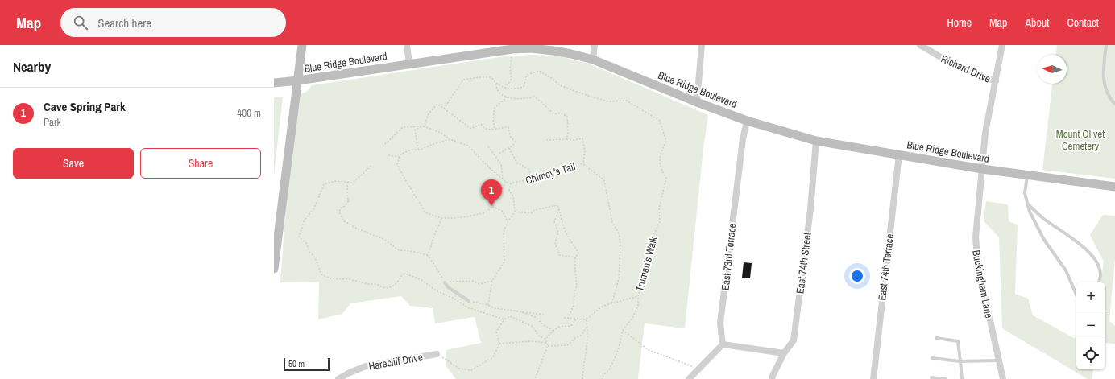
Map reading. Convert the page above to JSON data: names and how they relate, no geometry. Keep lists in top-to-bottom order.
{
  "streets": {
    "main road": ["Blue Ridge Boulevard"],
    "street": [
      "Richard Drive",
      "East 73rd Terrace",
      "East 74th Street",
      "East 74th Terrace",
      "Buckingham Lane",
      "Harecliff Drive"
    ],
    "path": ["Chimey's Tail", "Truman's Walk"]
  },
  "crossings": [
    ["Blue Ridge Boulevard", "East 73rd Terrace"],
    ["Blue Ridge Boulevard", "East 74th Street"],
    ["Blue Ridge Boulevard", "East 74th Terrace"],
    ["Blue Ridge Boulevard", "Buckingham Lane"],
    ["Richard Drive", "Buckingham Lane"]
  ],
  "parks": ["Mount Olivet Cemetery"],
  "scale_bar": "50 m",
  "north": "left",
  "page": {
    "header": "Map",
    "search": "Search here",
    "nav": [
      "Home",
      "Map",
      "About",
      "Contact"
    ],
    "heading": "Nearby",
    "list": [
      {
        "mark": "1",
        "name": "Cave Spring Park",
        "note": "Park",
        "value": "400 m"
      }
    ],
    "buttons": ["Save", "Share"],
    "pins": "1",
    "map_buttons": ["+", "−"],
    "scale": "50 m"
  }
}
